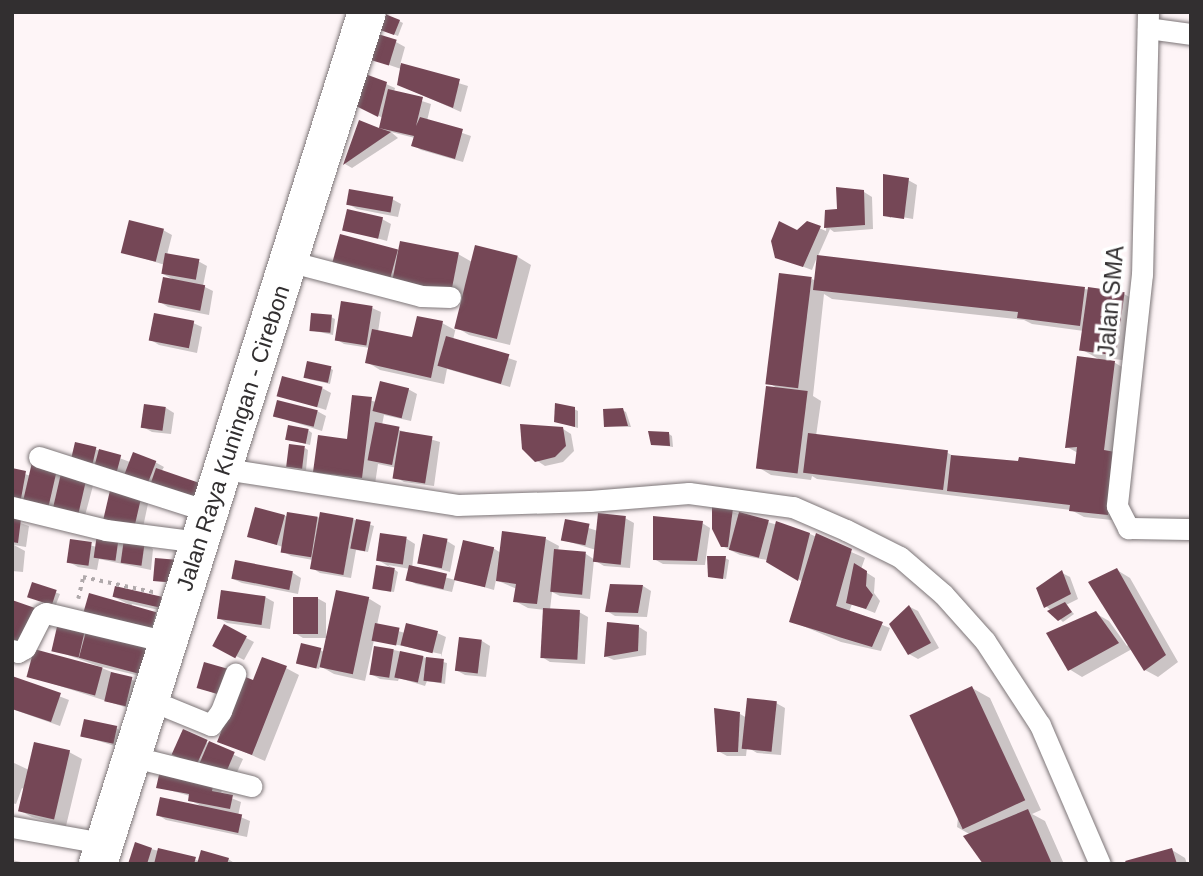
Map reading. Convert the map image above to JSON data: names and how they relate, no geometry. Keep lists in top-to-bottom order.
{
  "streets": {
    "highway": ["Jalan Raya Kuningan - Cirebon"],
    "street": ["Jalan SMA"]
  }
}
